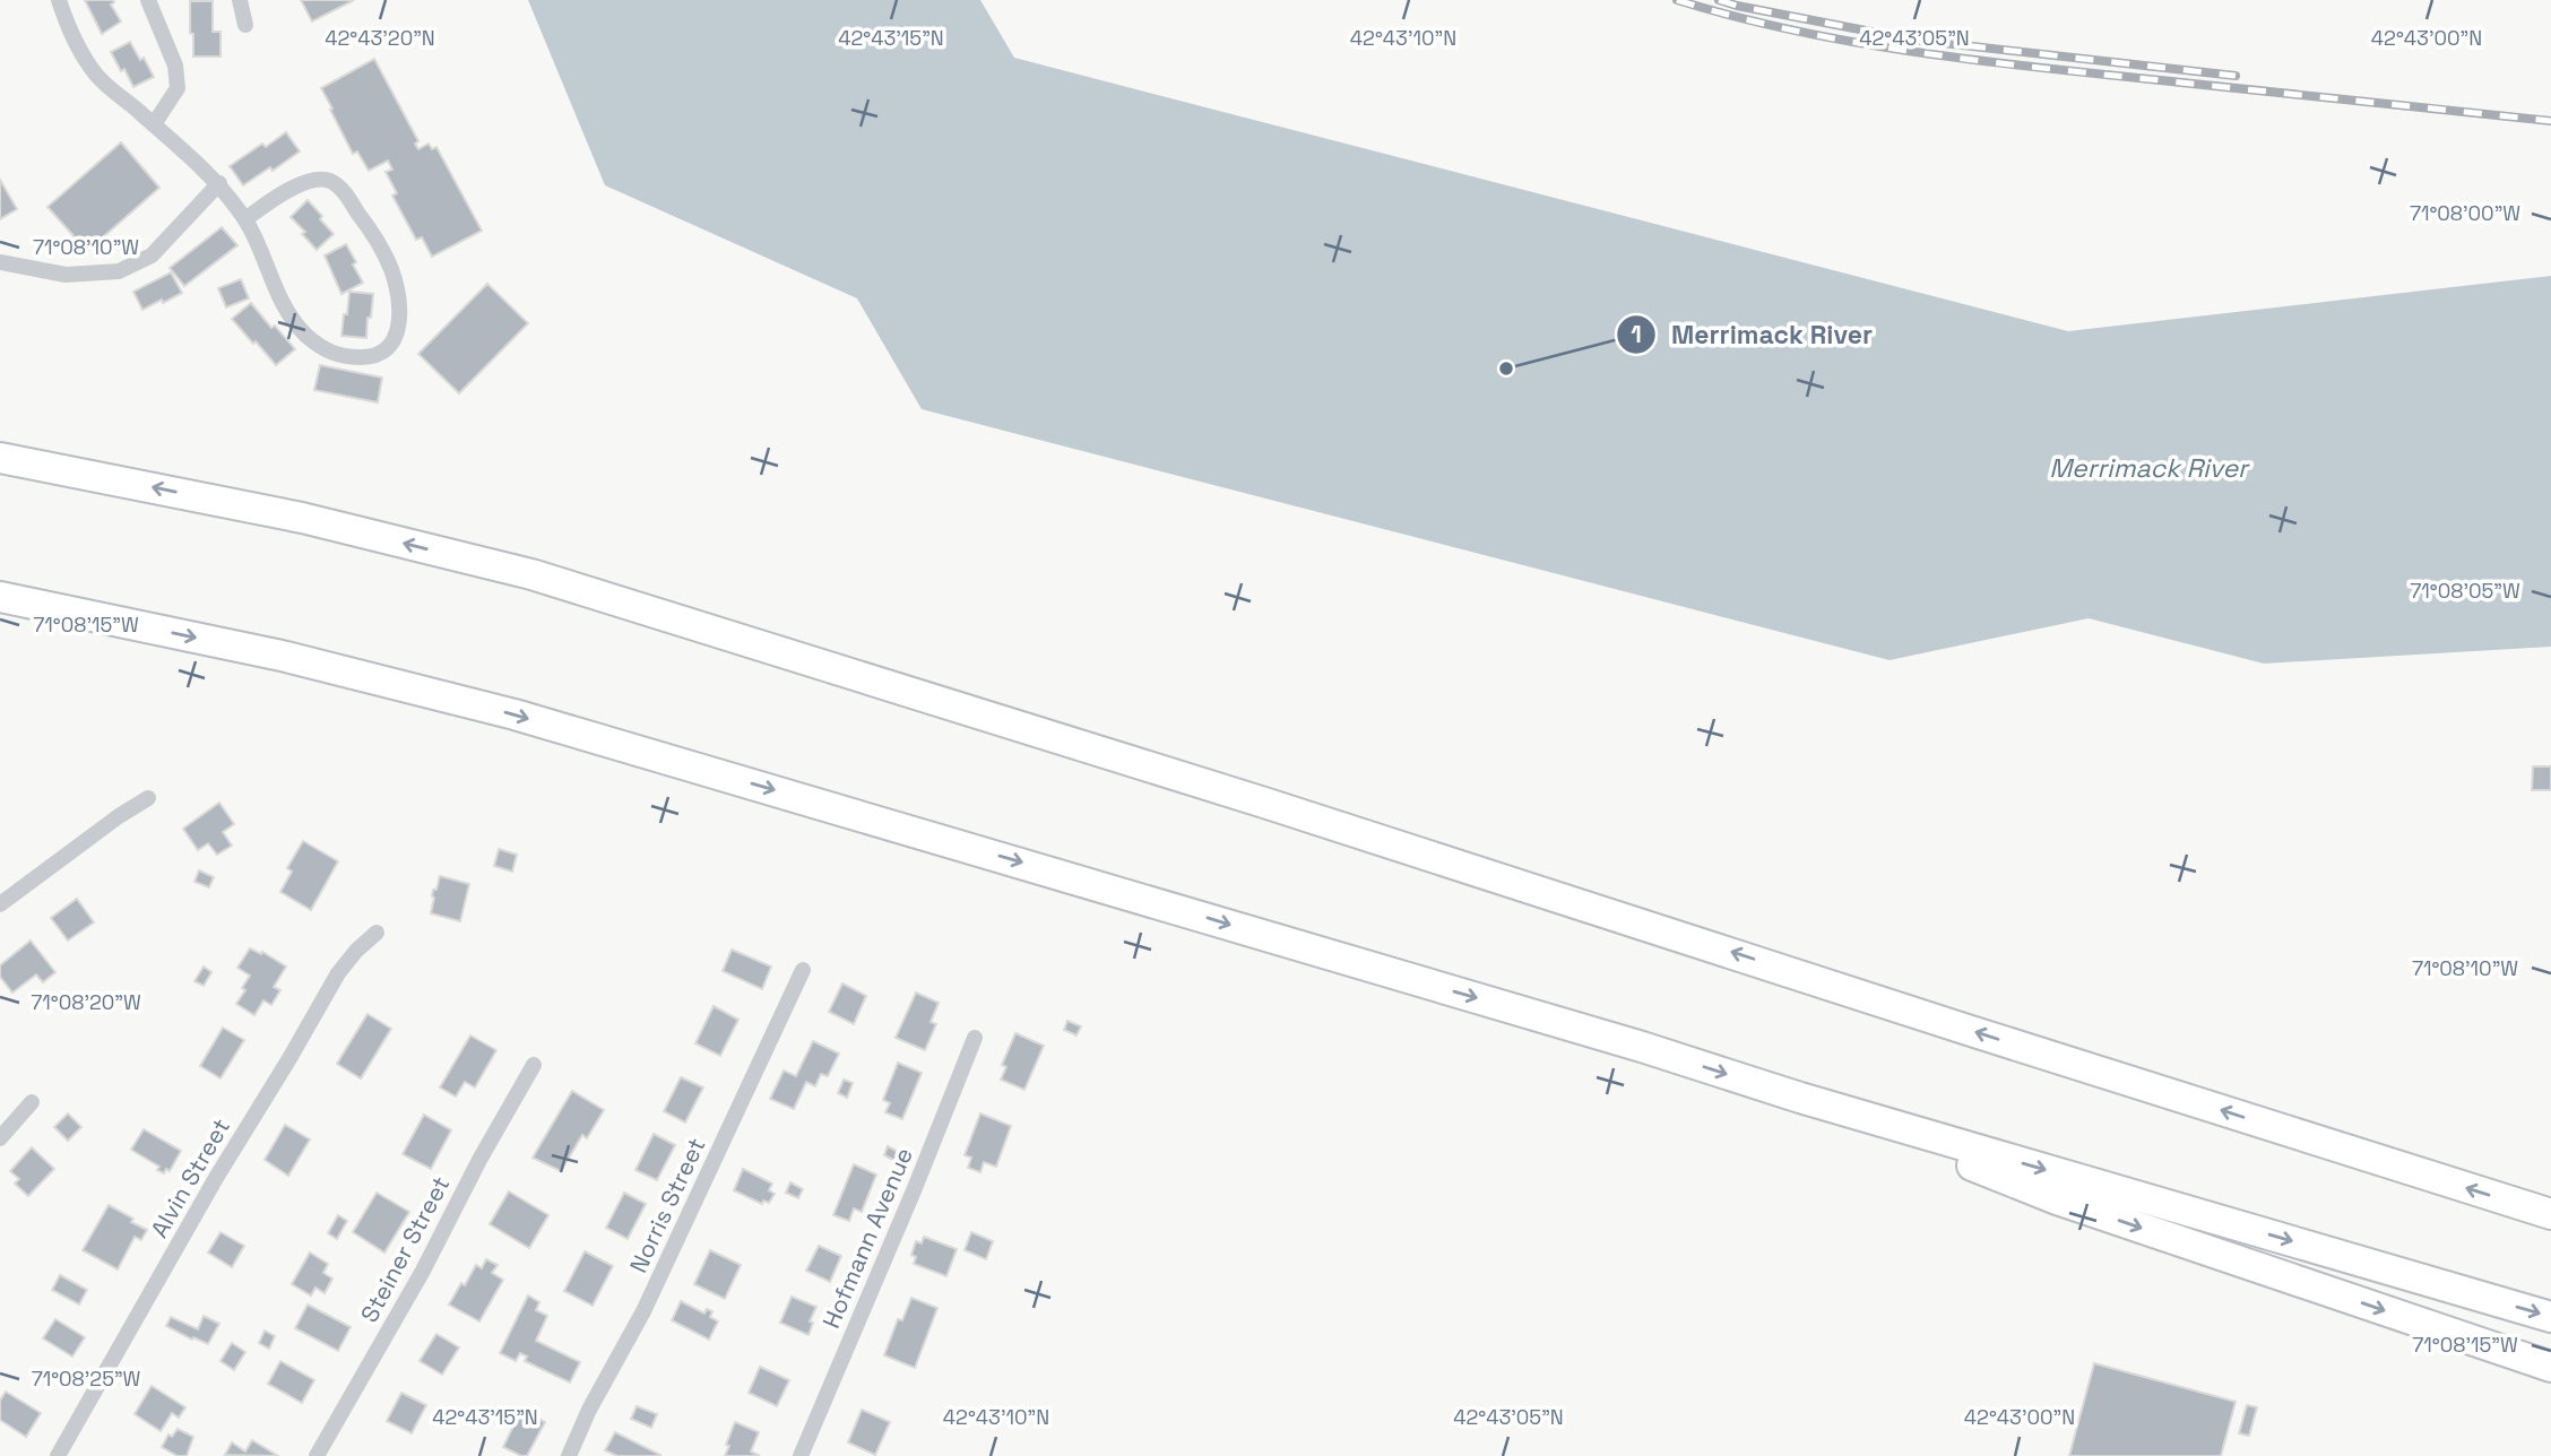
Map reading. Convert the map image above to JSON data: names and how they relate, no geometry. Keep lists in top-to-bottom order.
{
  "streets": {
    "street": [
      "Alvin Street",
      "Norris Street",
      "Hofmann Avenue",
      "Steiner Street"
    ]
  },
  "water": ["Merrimack River"],
  "places": ["Merrimack River"],
  "coordinates": [
    "42°43'20\"N",
    "42°43'15\"N",
    "42°43'10\"N",
    "42°43'05\"N",
    "42°43'00\"N",
    "71°08'00\"W",
    "71°08'10\"W",
    "71°08'05\"W",
    "71°08'15\"W",
    "71°08'20\"W",
    "71°08'25\"W"
  ]
}
